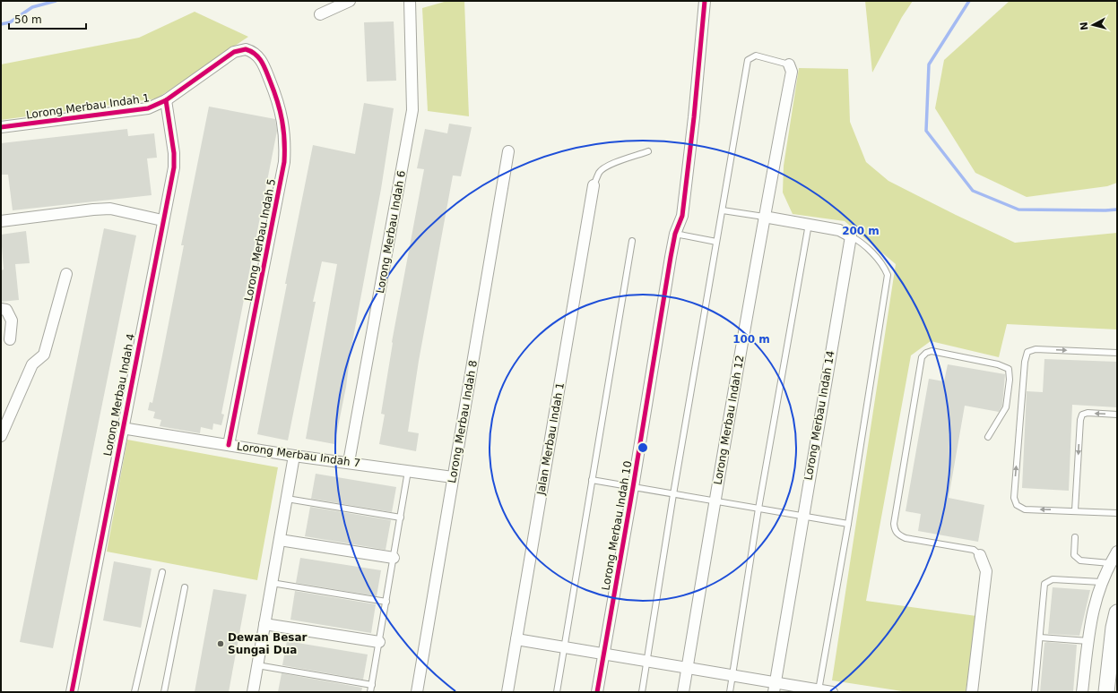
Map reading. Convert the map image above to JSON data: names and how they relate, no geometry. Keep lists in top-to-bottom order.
{
  "streets": {
    "street": [
      "Lorong Merbau Indah 1",
      "Lorong Merbau Indah 6",
      "Lorong Merbau Indah 5",
      "Lorong Merbau Indah 4",
      "Lorong Merbau Indah 14",
      "Lorong Merbau Indah 12",
      "Lorong Merbau Indah 8",
      "Jalan Merbau Indah 1",
      "Lorong Merbau Indah 7",
      "Lorong Merbau Indah 10"
    ]
  },
  "crossings": [
    ["Lorong Merbau Indah 1", "Lorong Merbau Indah 5"],
    ["Lorong Merbau Indah 1", "Lorong Merbau Indah 4"],
    ["Lorong Merbau Indah 6", "Lorong Merbau Indah 7"],
    ["Lorong Merbau Indah 5", "Lorong Merbau Indah 7"],
    ["Lorong Merbau Indah 4", "Lorong Merbau Indah 7"],
    ["Lorong Merbau Indah 8", "Lorong Merbau Indah 7"]
  ],
  "places": ["Dewan Besar Sungai Dua"],
  "scale_bar": "50 m",
  "north": "left",
  "rings": ["200 m", "100 m"]
}
